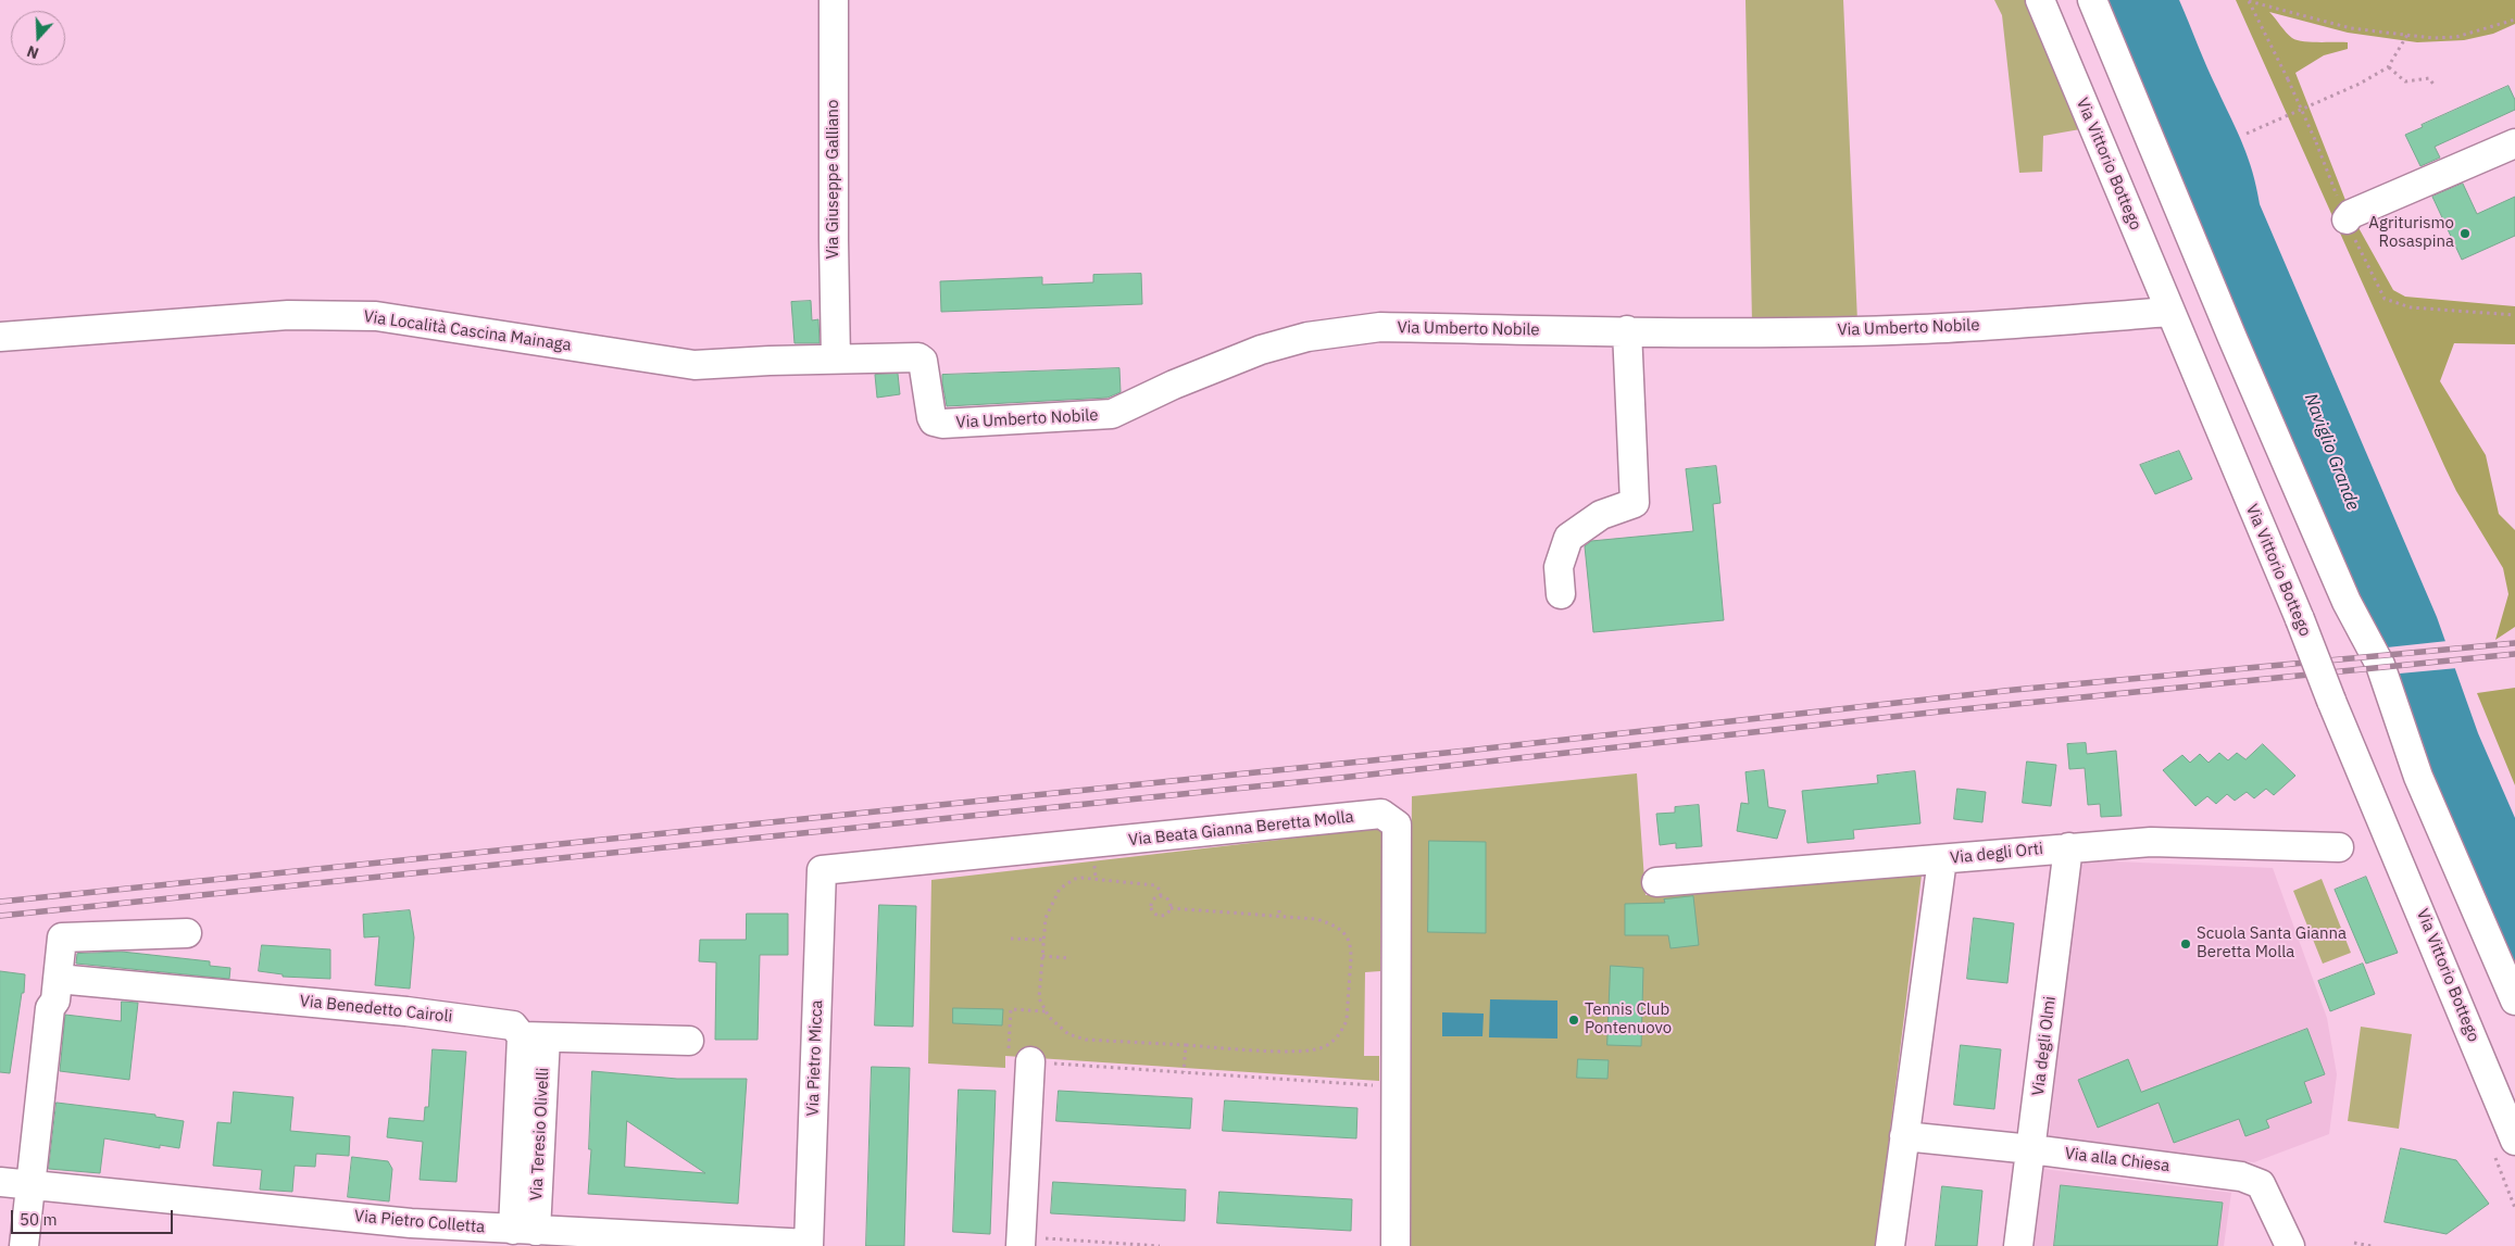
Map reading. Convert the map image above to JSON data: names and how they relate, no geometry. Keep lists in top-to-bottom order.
{
  "streets": {
    "street": [
      "Via Vittorio Bottego",
      "Via Giuseppe Galliano",
      "Via Umberto Nobile",
      "Via Località Cascina Mainaga",
      "Via Beata Gianna Beretta Molla",
      "Via degli Orti",
      "Via Benedetto Cairoli",
      "Via degli Olmi",
      "Via Pietro Micca",
      "Via Teresio Olivelli",
      "Via alla Chiesa",
      "Via Pietro Colletta"
    ]
  },
  "crossings": [
    ["Via Vittorio Bottego", "Via Umberto Nobile"],
    ["Via Giuseppe Galliano", "Via Umberto Nobile"],
    ["Via Giuseppe Galliano", "Via Località Cascina Mainaga"],
    ["Via Umberto Nobile", "Via Località Cascina Mainaga"],
    ["Via Beata Gianna Beretta Molla", "Via Pietro Micca"],
    ["Via degli Orti", "Via degli Olmi"],
    ["Via Benedetto Cairoli", "Via Teresio Olivelli"],
    ["Via degli Olmi", "Via alla Chiesa"],
    ["Via Pietro Micca", "Via Pietro Colletta"],
    ["Via Teresio Olivelli", "Via Pietro Colletta"]
  ],
  "water": ["Naviglio Grande"],
  "places": ["Agriturismo Rosaspina", "Scuola Santa Gianna Beretta Molla", "Tennis Club Pontenuovo"],
  "scale_bar": "50 m",
  "north": "bottom"
}
